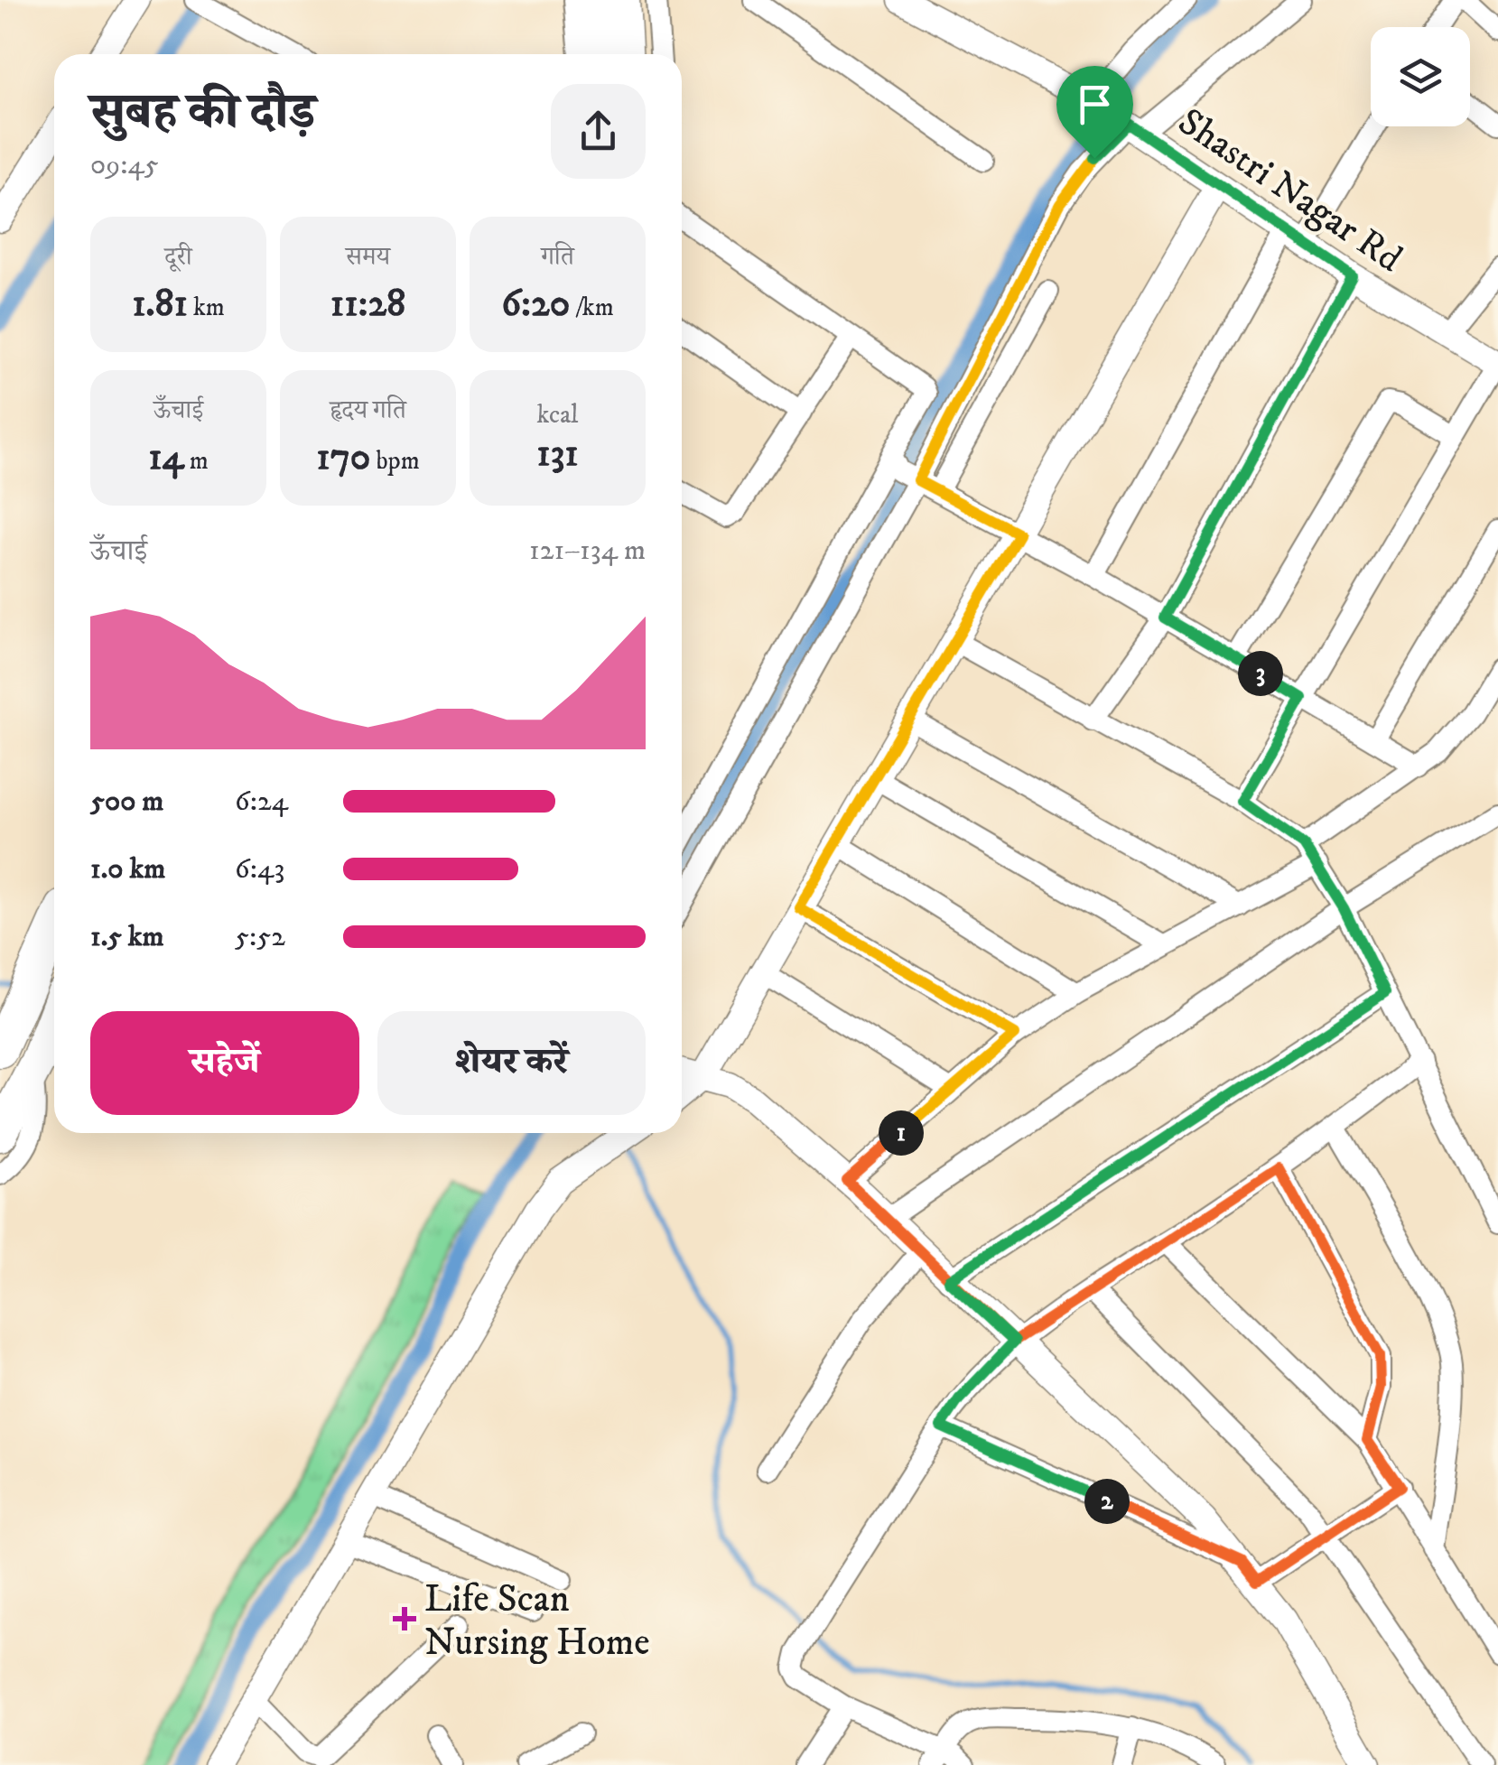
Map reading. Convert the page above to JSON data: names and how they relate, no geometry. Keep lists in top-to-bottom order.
{
  "streets": {
    "street": ["Shastri Nagar Rd"]
  },
  "places": {
    "health": ["Life Scan Nursing Home"]
  },
  "page": {
    "heading": ["सुबह की दौड़", "09:45"],
    "stats": [
      ["दूरी", "1.81 km"],
      ["समय", "11:28"],
      ["गति", "6:20 /km"],
      ["ऊँचाई", "14 m"],
      ["हृदय गति", "170 bpm"],
      ["kcal", "131"]
    ],
    "chart": ["ऊँचाई", "121–134 m"],
    "pins": ["3", "1", "2"],
    "list": [
      {
        "name": "500 m",
        "note": "6:24"
      },
      {
        "name": "1.0 km",
        "note": "6:43"
      },
      {
        "name": "1.5 km",
        "note": "5:52"
      }
    ],
    "buttons": ["सहेजें", "शेयर करें"]
  }
}
